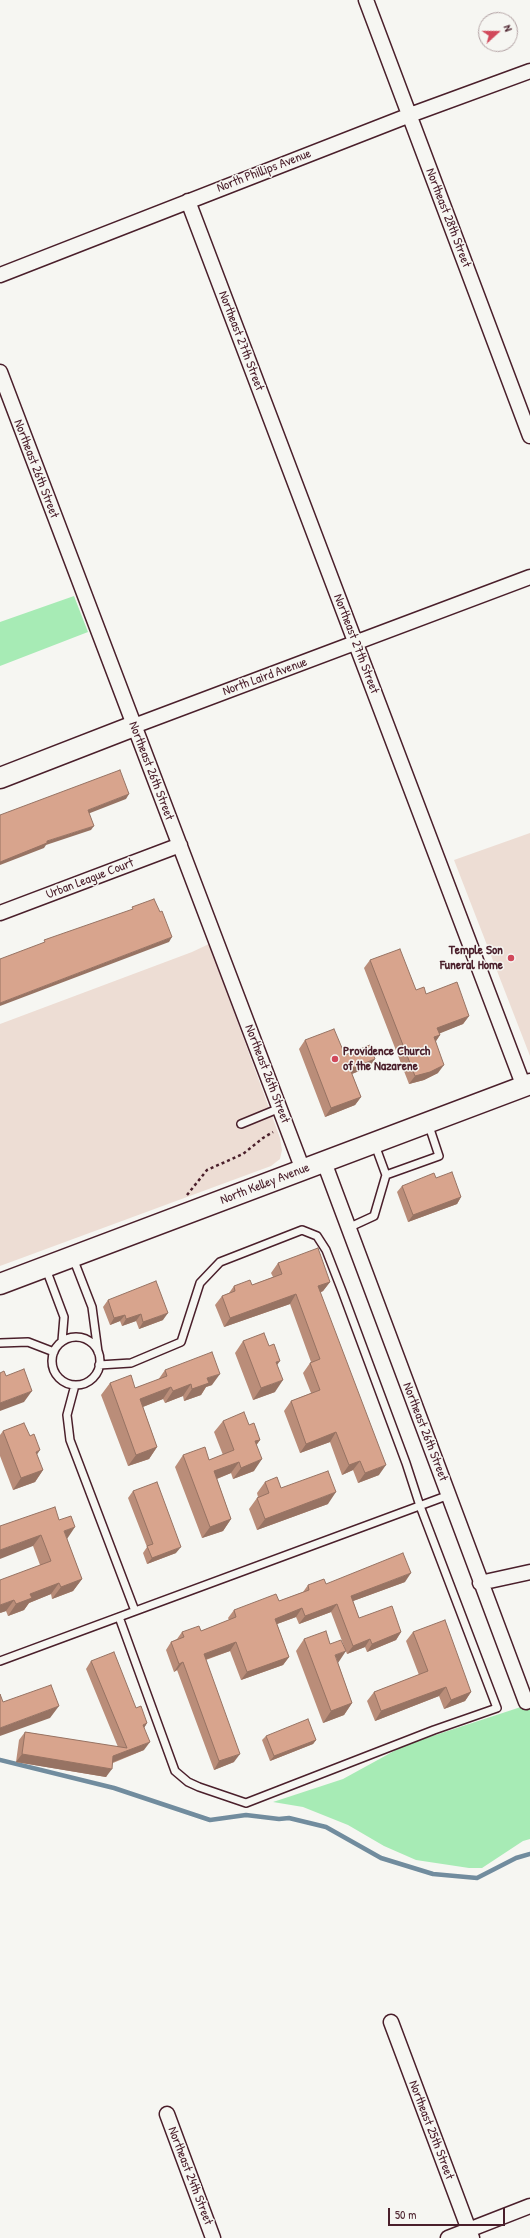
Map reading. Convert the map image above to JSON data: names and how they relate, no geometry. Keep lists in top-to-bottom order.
{
  "streets": {
    "main road": ["North Laird Avenue", "North Kelley Avenue"],
    "street": [
      "North Phillips Avenue",
      "Northeast 28th Street",
      "Northeast 27th Street",
      "Northeast 26th Street",
      "Urban League Court",
      "Northeast 25th Street",
      "Northeast 24th Street"
    ]
  },
  "crossings": [
    ["North Phillips Avenue", "Northeast 28th Street"],
    ["North Phillips Avenue", "Northeast 27th Street"],
    ["Northeast 27th Street", "North Laird Avenue"],
    ["Northeast 27th Street", "North Kelley Avenue"],
    ["Northeast 26th Street", "North Laird Avenue"],
    ["Northeast 26th Street", "Urban League Court"],
    ["Northeast 26th Street", "North Kelley Avenue"]
  ],
  "places": ["Temple Son Funeral Home", "Providence Church of the Nazarene"],
  "scale_bar": "50 m",
  "north": "right"
}
